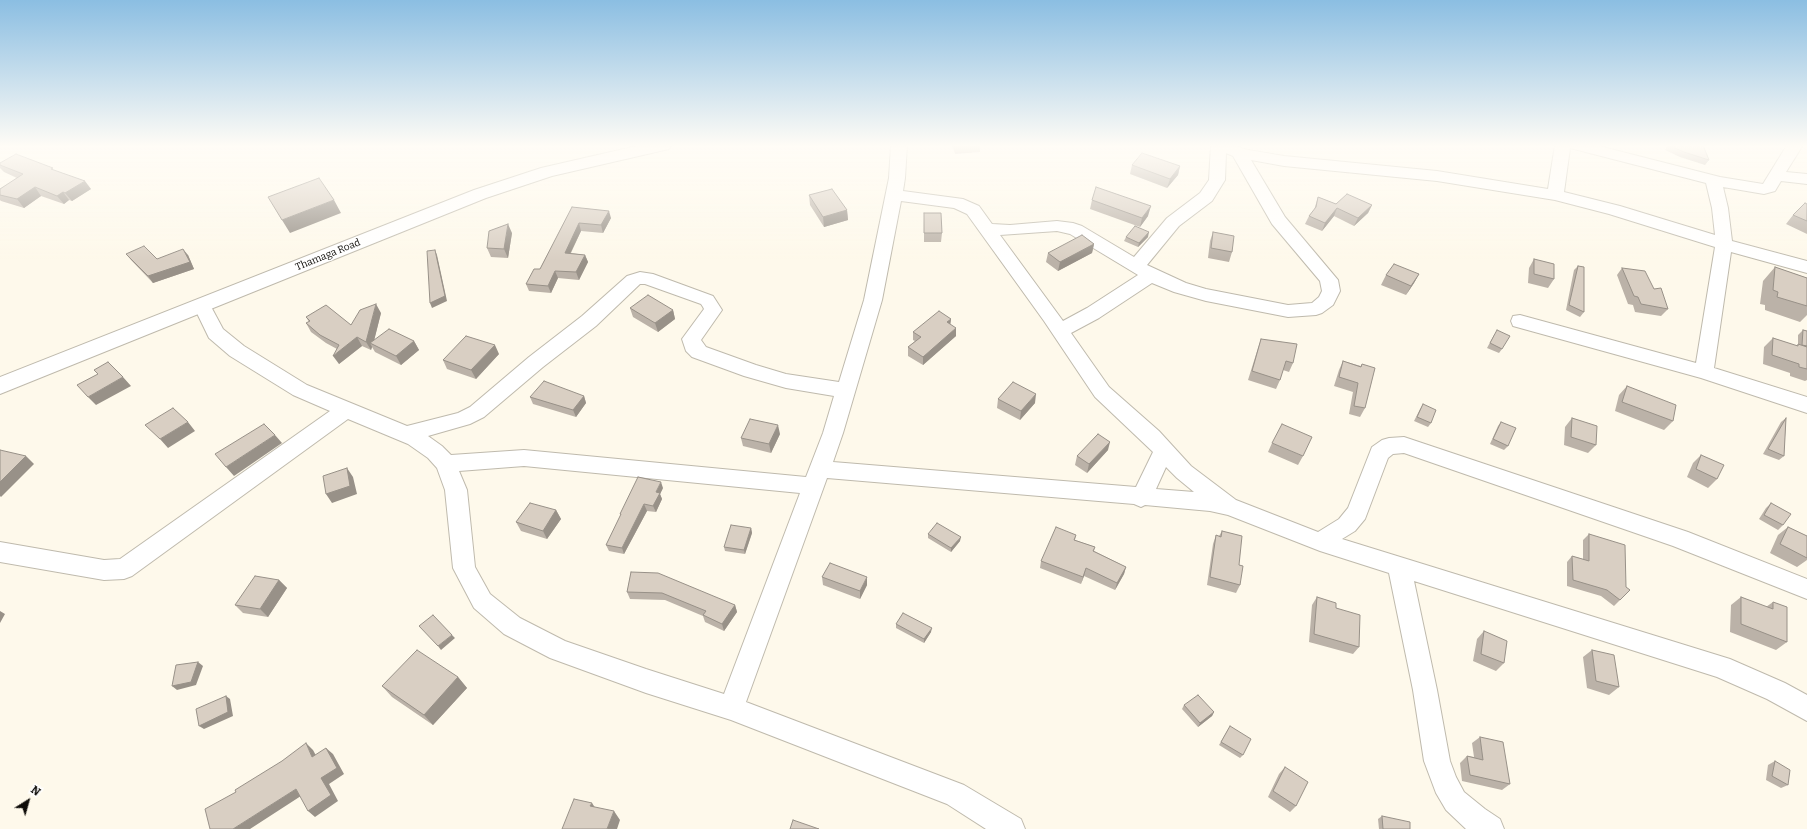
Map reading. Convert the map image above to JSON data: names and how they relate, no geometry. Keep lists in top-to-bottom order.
{
  "streets": {
    "main road": ["Thamaga Road"]
  },
  "north": "top right"
}
